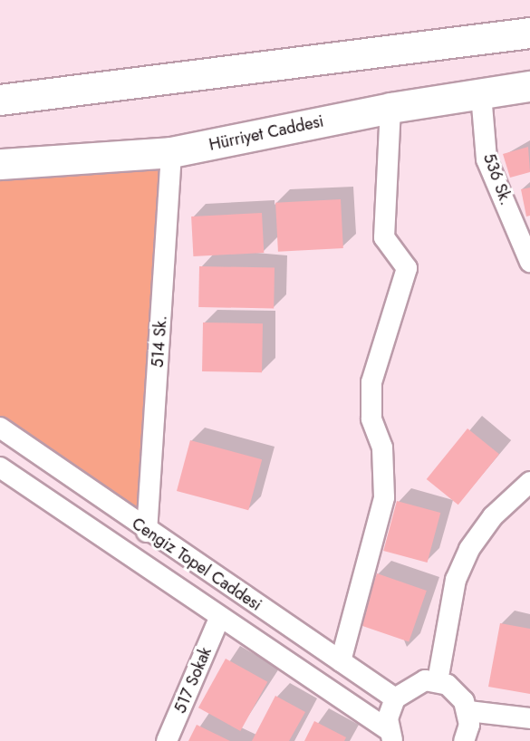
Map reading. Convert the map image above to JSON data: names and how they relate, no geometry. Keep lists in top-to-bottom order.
{
  "streets": {
    "highway": ["Hürriyet Caddesi"],
    "street": [
      "536 Sk.",
      "514 Sk.",
      "Cengiz Topel Caddesi",
      "517 Sokak"
    ]
  },
  "crossings": [
    ["Hürriyet Caddesi", "536 Sk."],
    ["Hürriyet Caddesi", "514 Sk."],
    ["514 Sk.", "Cengiz Topel Caddesi"],
    ["Cengiz Topel Caddesi", "517 Sokak"]
  ]
}
